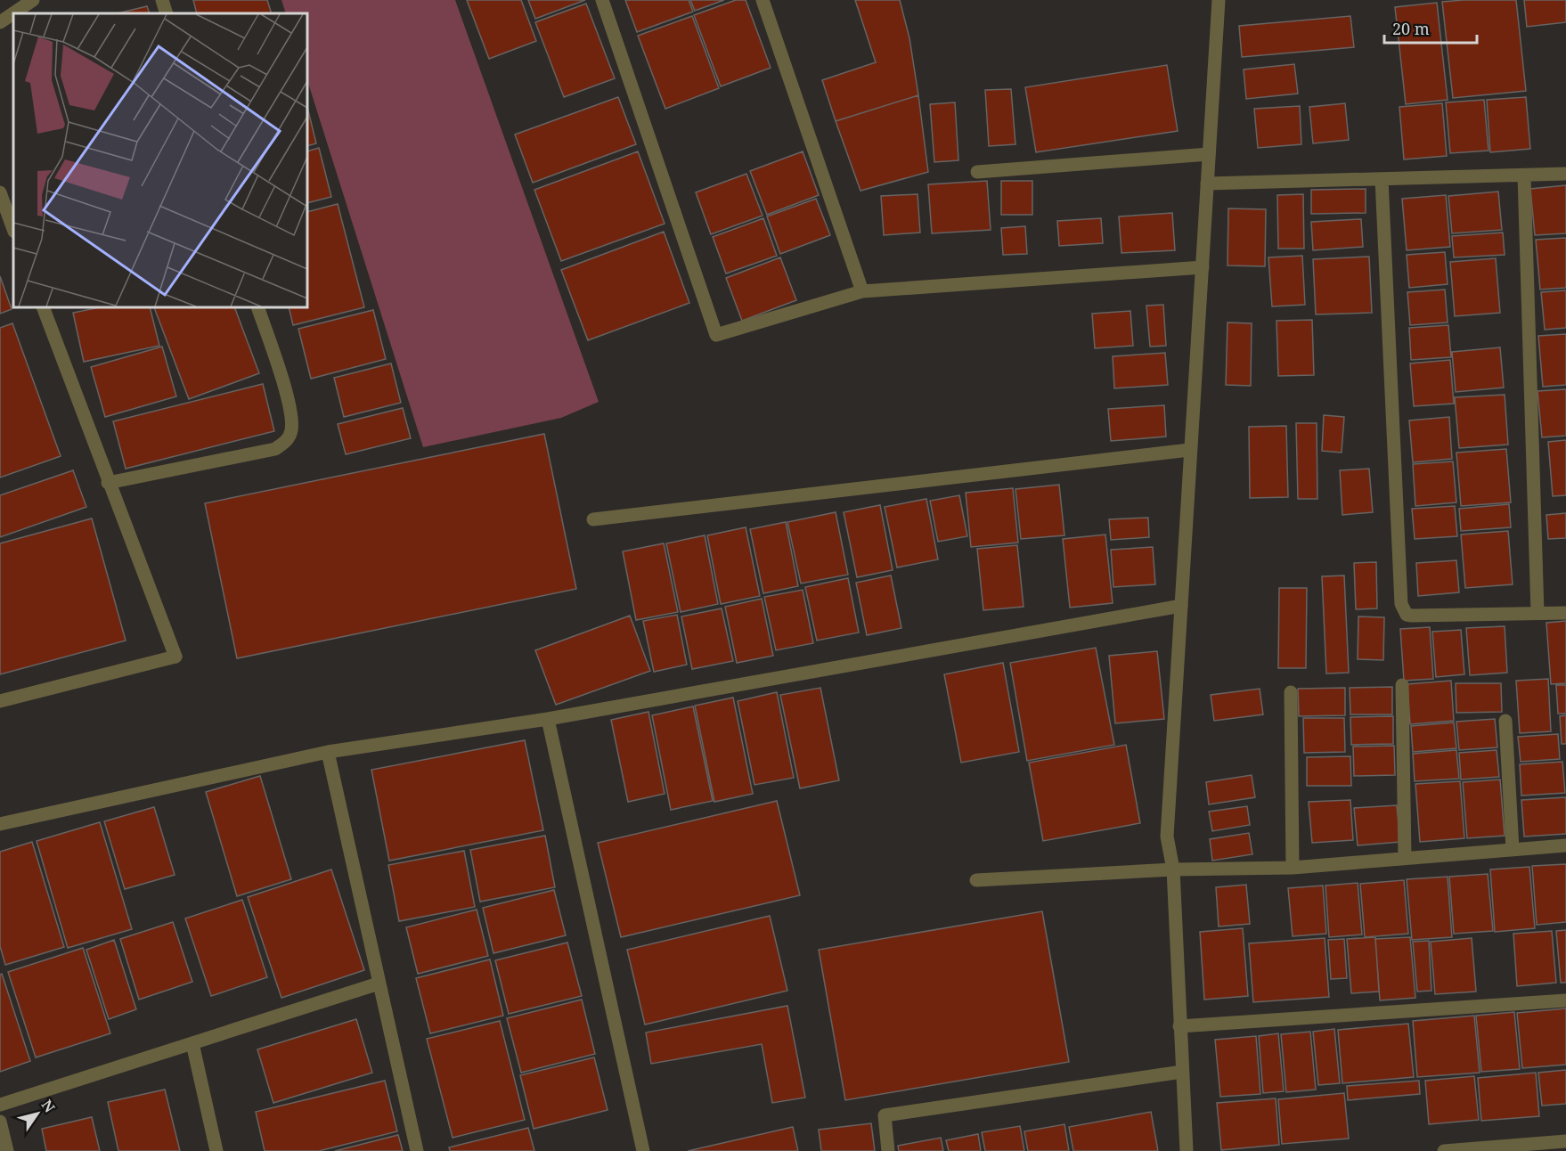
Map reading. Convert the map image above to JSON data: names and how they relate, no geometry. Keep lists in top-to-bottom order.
{
  "scale_bar": "20 m",
  "north": "top right"
}
